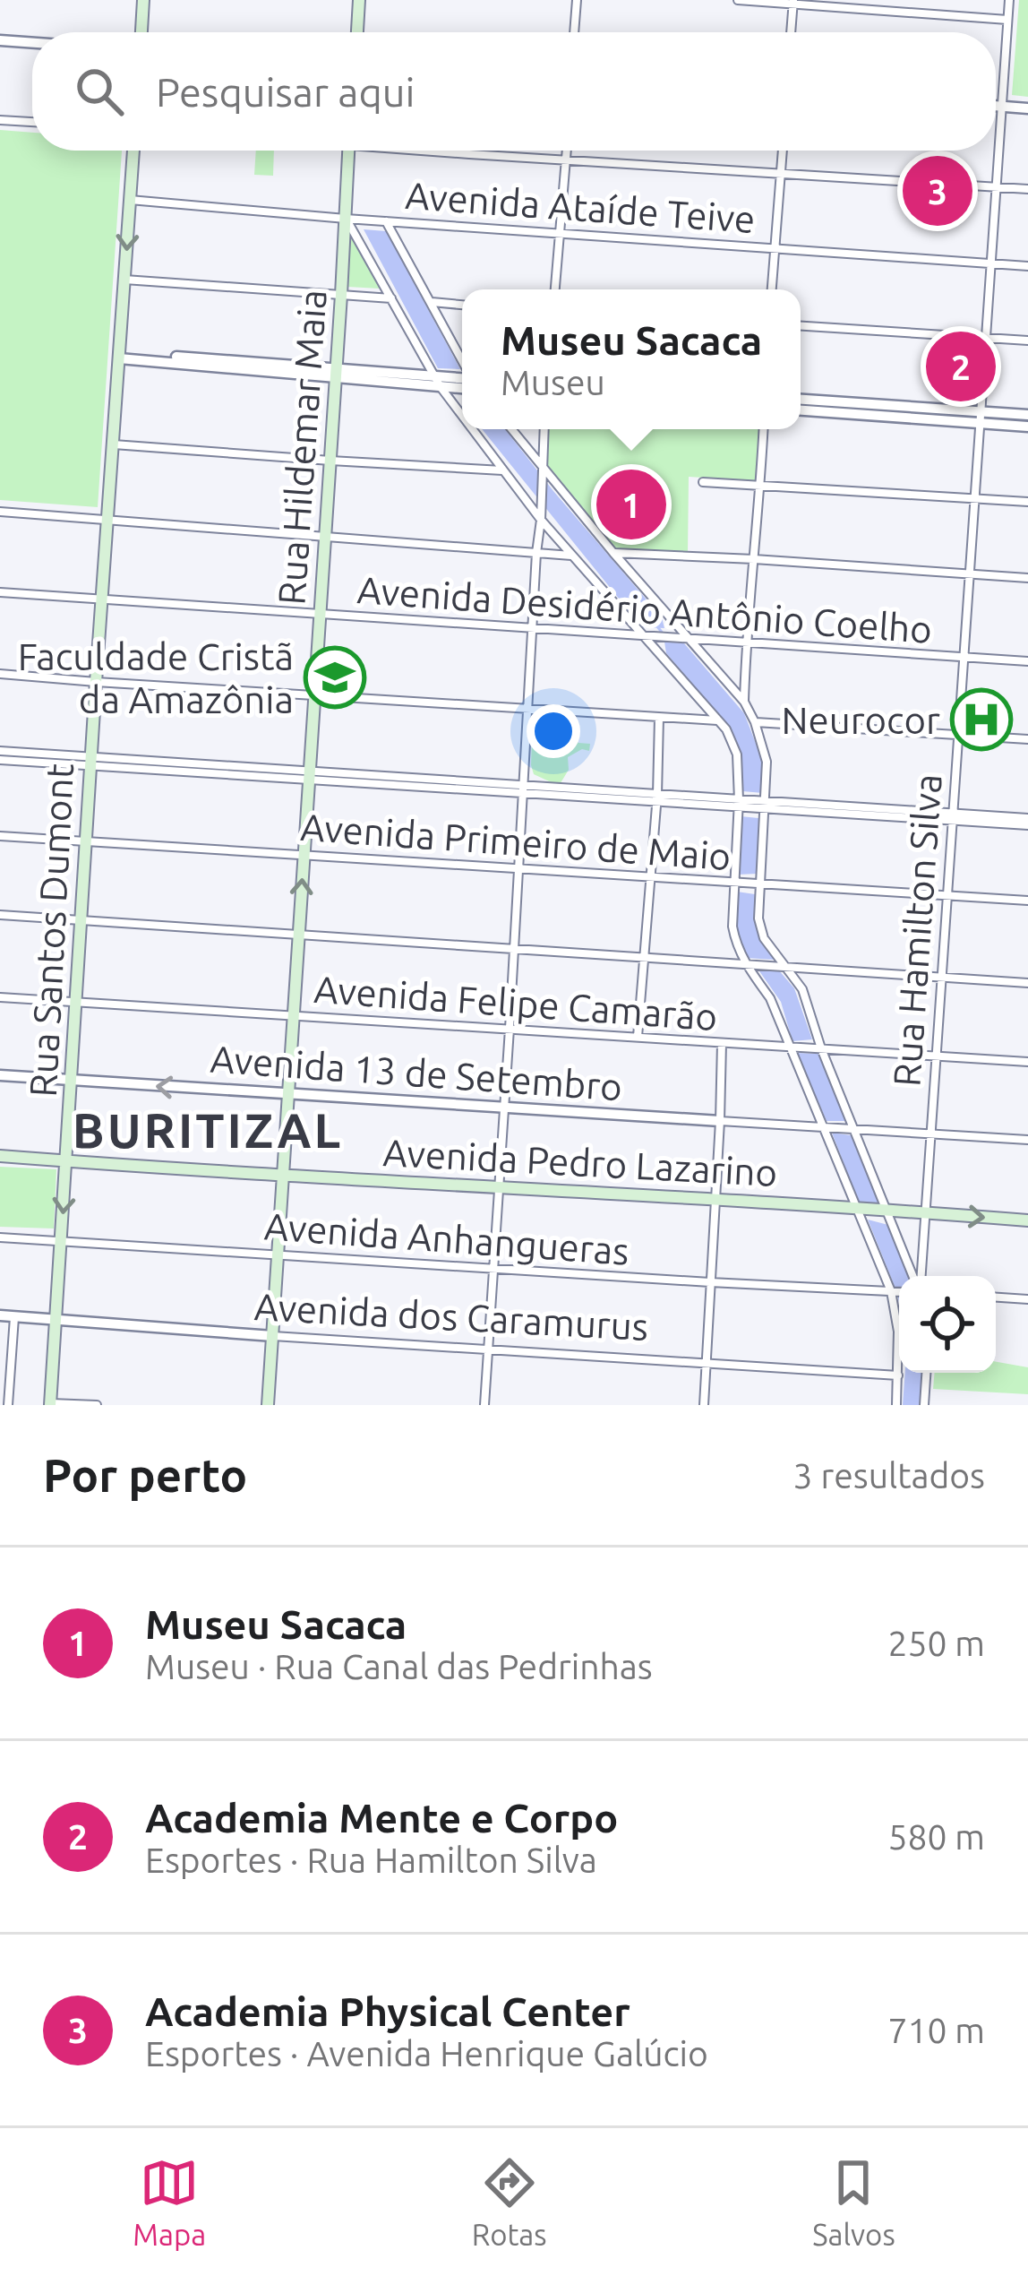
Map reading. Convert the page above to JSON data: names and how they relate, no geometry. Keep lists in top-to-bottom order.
{
  "streets": {
    "main road": ["Rua Hildemar Maia", "Rua Santos Dumont", "Avenida Pedro Lazarino"],
    "street": [
      "Avenida Ataíde Teive",
      "Avenida Desidério Antônio Coelho",
      "Avenida Primeiro de Maio",
      "Rua Hamilton Silva",
      "Avenida Felipe Camarão",
      "Avenida 13 de Setembro",
      "Avenida Anhangueras",
      "Avenida dos Caramurus"
    ]
  },
  "crossings": [
    ["Avenida Ataíde Teive", "Rua Hildemar Maia"],
    ["Avenida Ataíde Teive", "Rua Santos Dumont"],
    ["Avenida Ataíde Teive", "Rua Hamilton Silva"],
    ["Rua Hildemar Maia", "Avenida Desidério Antônio Coelho"],
    ["Rua Hildemar Maia", "Avenida Primeiro de Maio"],
    ["Rua Hildemar Maia", "Avenida Felipe Camarão"],
    ["Rua Hildemar Maia", "Avenida 13 de Setembro"],
    ["Rua Hildemar Maia", "Avenida Pedro Lazarino"],
    ["Rua Hildemar Maia", "Avenida Anhangueras"],
    ["Rua Hildemar Maia", "Avenida dos Caramurus"],
    ["Avenida Desidério Antônio Coelho", "Rua Santos Dumont"],
    ["Avenida Desidério Antônio Coelho", "Rua Hamilton Silva"],
    ["Avenida Primeiro de Maio", "Rua Santos Dumont"],
    ["Avenida Primeiro de Maio", "Rua Hamilton Silva"],
    ["Rua Santos Dumont", "Avenida Felipe Camarão"],
    ["Rua Santos Dumont", "Avenida 13 de Setembro"],
    ["Rua Santos Dumont", "Avenida Pedro Lazarino"],
    ["Rua Santos Dumont", "Avenida Anhangueras"],
    ["Rua Santos Dumont", "Avenida dos Caramurus"],
    ["Rua Hamilton Silva", "Avenida Felipe Camarão"],
    ["Rua Hamilton Silva", "Avenida Pedro Lazarino"]
  ],
  "districts": ["BURITIZAL"],
  "places": {
    "school or university": ["Faculdade Cristã da Amazônia"],
    "hospital": ["Neurocor"]
  },
  "page": {
    "search": "Pesquisar aqui",
    "pins": ["3", "2", "1"],
    "popup": ["Museu Sacaca", "Museu"],
    "heading": ["Por perto", "3 resultados"],
    "list": [
      {
        "mark": "1",
        "name": "Museu Sacaca",
        "note": "Museu · Rua Canal das Pedrinhas",
        "value": "250 m"
      },
      {
        "mark": "2",
        "name": "Academia Mente e Corpo",
        "note": "Esportes · Rua Hamilton Silva",
        "value": "580 m"
      },
      {
        "mark": "3",
        "name": "Academia Physical Center",
        "note": "Esportes · Avenida Henrique Galúcio",
        "value": "710 m"
      }
    ],
    "nav": ["Mapa", "Rotas", "Salvos"]
  }
}
